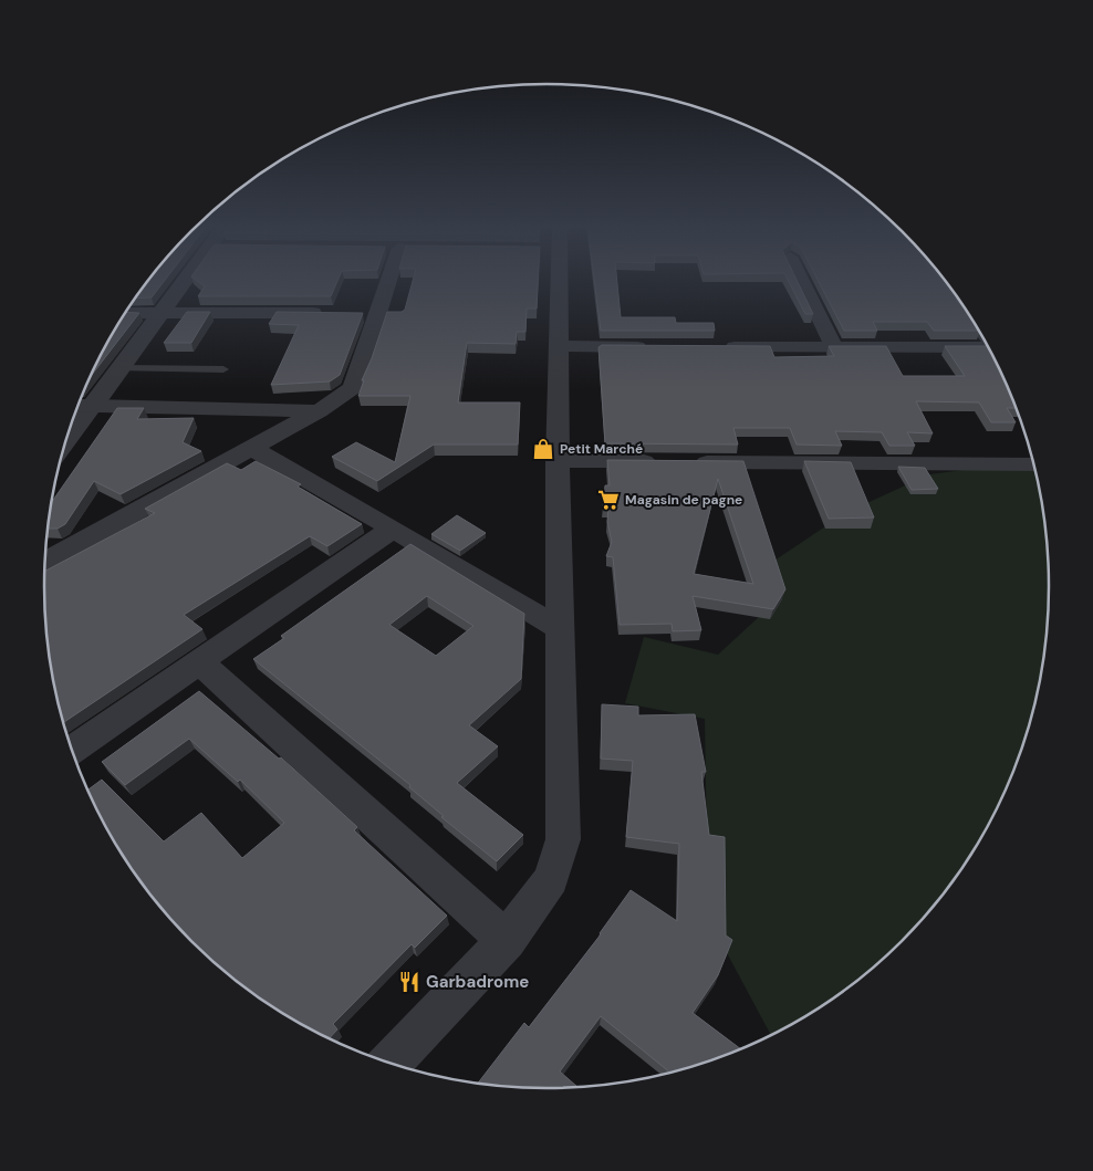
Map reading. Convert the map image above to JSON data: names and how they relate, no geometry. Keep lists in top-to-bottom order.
{
  "places": {
    "shop": ["Petit Marché"],
    "supermarket": ["Magasin de pagne"],
    "restaurant": ["Garbadrome"]
  }
}
